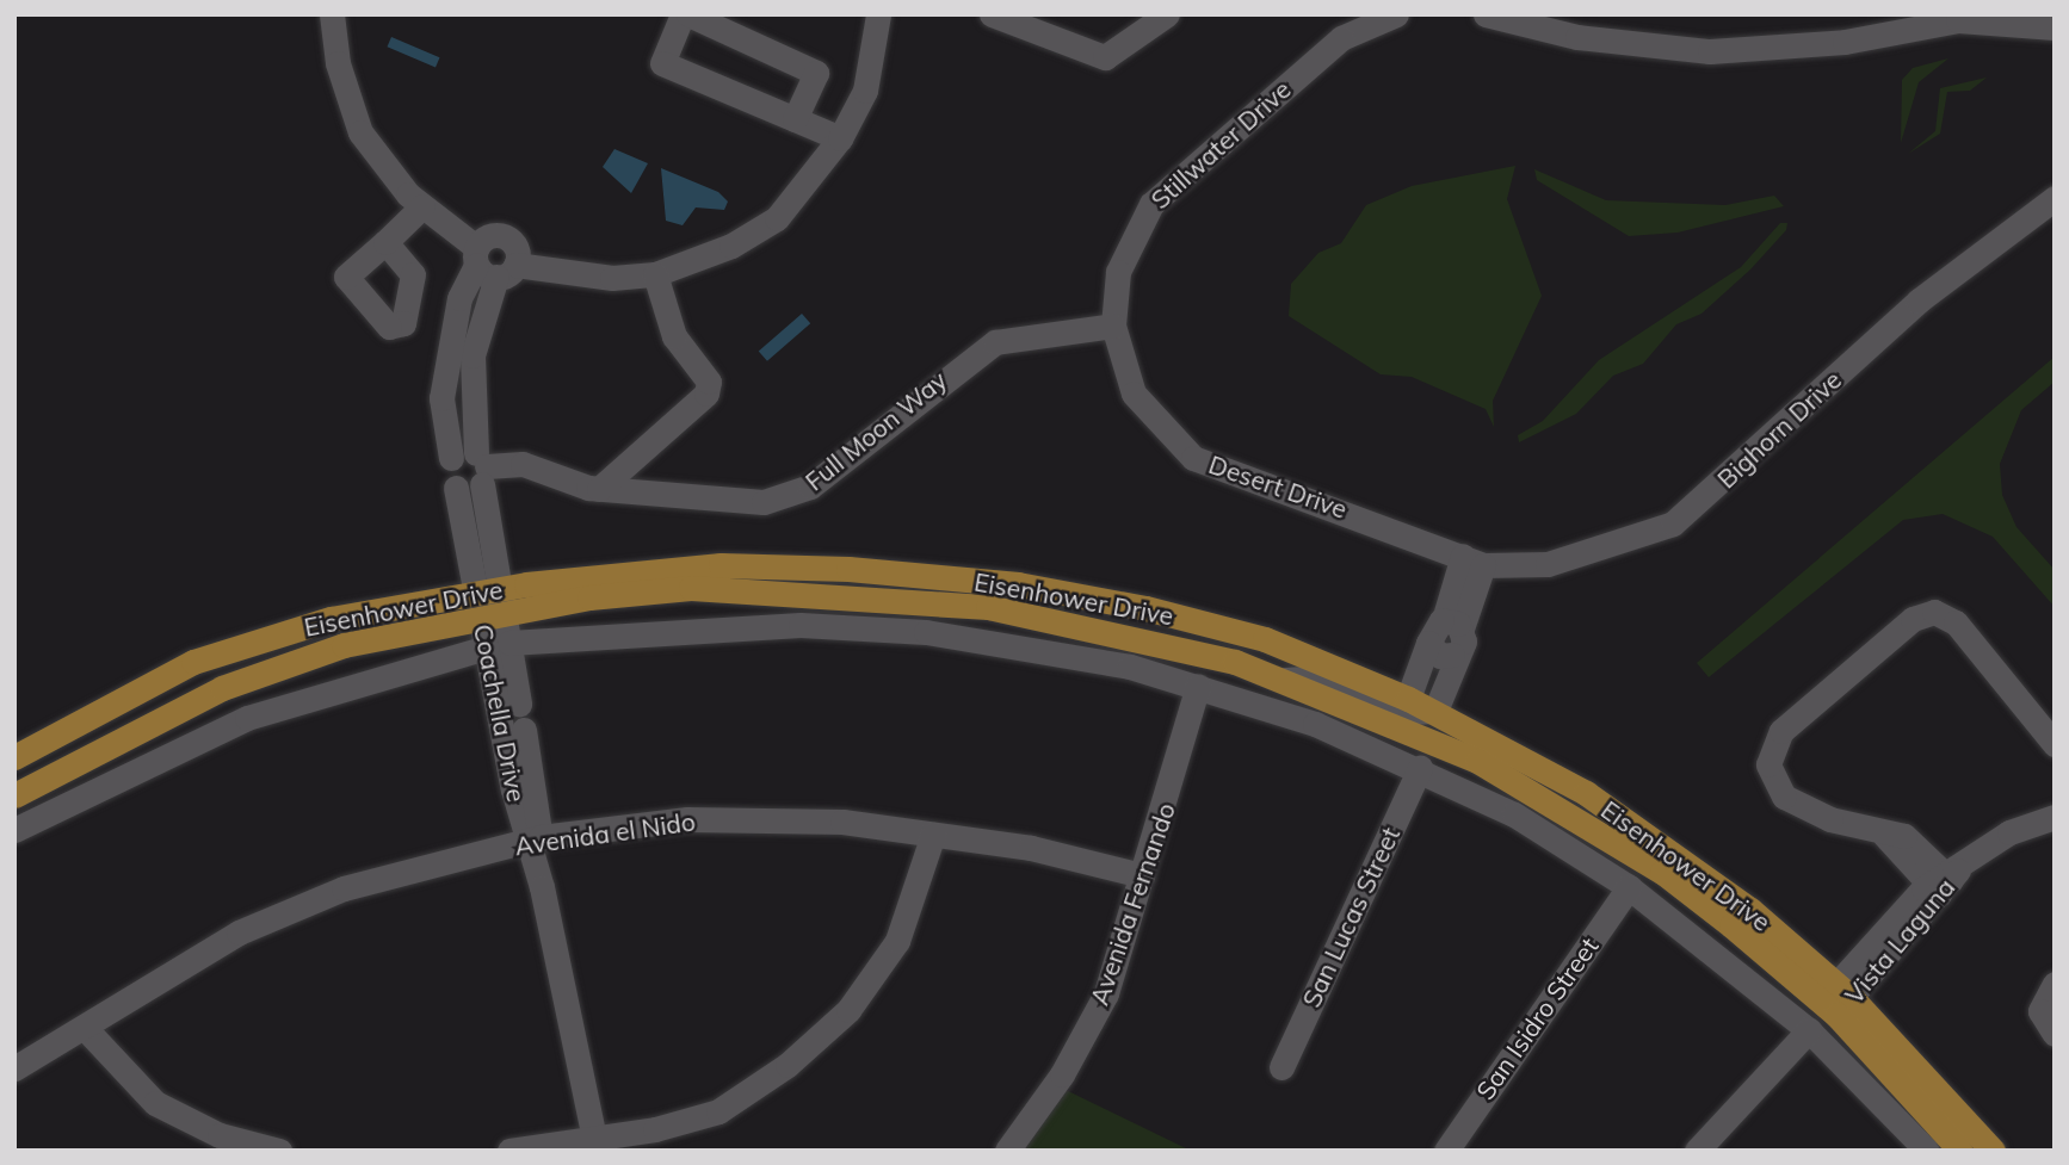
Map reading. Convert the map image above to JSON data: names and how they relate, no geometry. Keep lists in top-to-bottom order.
{
  "streets": {
    "main road": ["Eisenhower Drive"],
    "street": [
      "Stillwater Drive",
      "Bighorn Drive",
      "Full Moon Way",
      "Desert Drive",
      "Coachella Drive",
      "Avenida el Nido",
      "Avenida Fernando",
      "San Lucas Street",
      "Vista Laguna",
      "San Isidro Street"
    ]
  },
  "crossings": [
    ["Stillwater Drive", "Full Moon Way"],
    ["Stillwater Drive", "Desert Drive"],
    ["Bighorn Drive", "Desert Drive"],
    ["Full Moon Way", "Desert Drive"],
    ["Full Moon Way", "Coachella Drive"],
    ["Eisenhower Drive", "Coachella Drive"],
    ["Eisenhower Drive", "Avenida Fernando"],
    ["Eisenhower Drive", "San Lucas Street"],
    ["Eisenhower Drive", "Vista Laguna"],
    ["Eisenhower Drive", "San Isidro Street"],
    ["Coachella Drive", "Avenida el Nido"],
    ["Avenida el Nido", "Avenida Fernando"]
  ]
}
